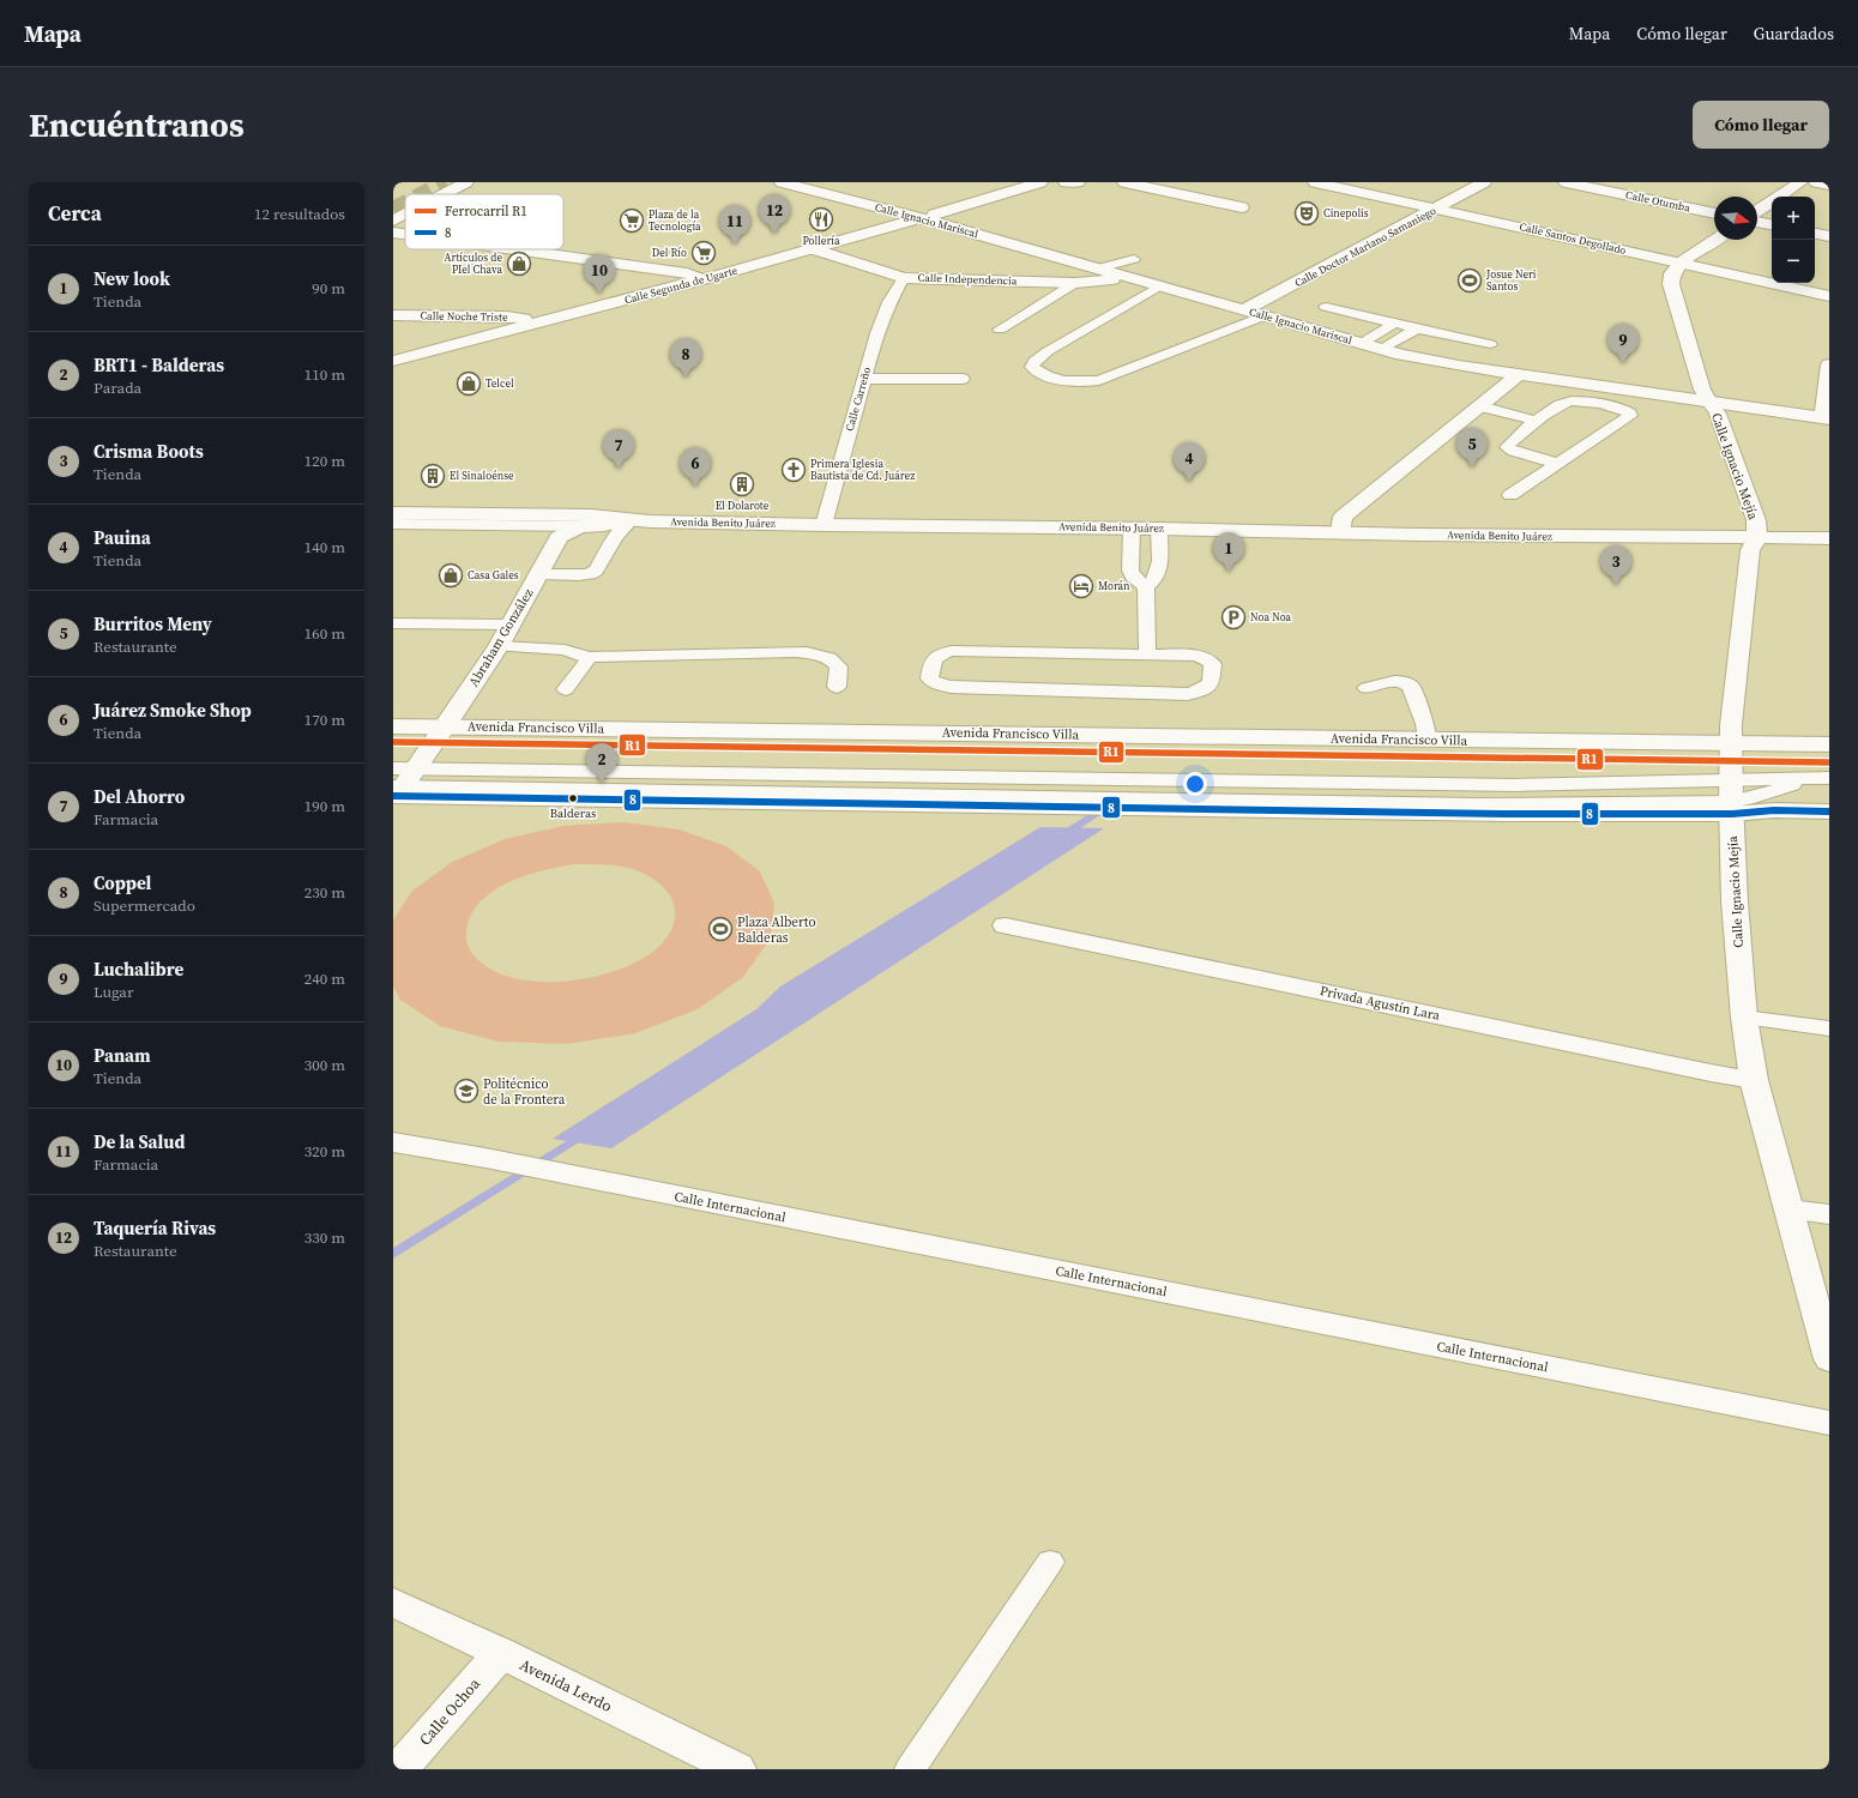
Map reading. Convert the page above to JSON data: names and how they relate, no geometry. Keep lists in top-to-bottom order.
{
  "streets": {
    "street": [
      "Calle Otumba",
      "Calle Ignacio Mariscal",
      "Calle Santos Degollado",
      "Calle Doctor Mariano Samaniego",
      "Calle Independencia",
      "Calle Segunda de Ugarte",
      "Calle Noche Triste",
      "Calle Ignacio Mejía",
      "Avenida Benito Juárez",
      "Abraham González",
      "Avenida Francisco Villa",
      "Privada Agustín Lara",
      "Calle Internacional",
      "Avenida Lerdo",
      "Calle Ochoa"
    ],
    "lane": ["Calle Carreño"]
  },
  "crossings": [
    ["Calle Ignacio Mariscal", "Calle Doctor Mariano Samaniego"],
    ["Calle Ignacio Mariscal", "Calle Independencia"],
    ["Calle Ignacio Mariscal", "Calle Ignacio Mejía"],
    ["Calle Santos Degollado", "Calle Doctor Mariano Samaniego"],
    ["Calle Santos Degollado", "Calle Ignacio Mejía"],
    ["Calle Independencia", "Calle Segunda de Ugarte"],
    ["Calle Independencia", "Calle Carreño"],
    ["Calle Segunda de Ugarte", "Calle Noche Triste"],
    ["Calle Carreño", "Avenida Benito Juárez"],
    ["Calle Ignacio Mejía", "Avenida Benito Juárez"],
    ["Calle Ignacio Mejía", "Avenida Francisco Villa"],
    ["Calle Ignacio Mejía", "Privada Agustín Lara"],
    ["Avenida Benito Juárez", "Abraham González"],
    ["Abraham González", "Avenida Francisco Villa"],
    ["Avenida Lerdo", "Calle Ochoa"]
  ],
  "places": {
    "theatre": ["Cinepolis"],
    "restaurant": ["Pollería"],
    "supermarket": ["Plaza de la Tecnología", "Del Río"],
    "shop": ["Artículos de PIel Chava", "Telcel", "Casa Gales"],
    "sports": ["Josue Neri Santos", "Plaza Alberto Balderas"],
    "church": ["Primera Iglesia Bautista de Cd. Juárez"],
    "building": ["El Sinaloénse", "El Dolarote"],
    "hotel": ["Morán"],
    "parking": ["Noa Noa"],
    "other": ["Balderas"],
    "school or university": ["Politécnico de la Frontera"]
  },
  "lines": ["rail line R1", "transit line 8"],
  "legend": ["Ferrocarril R1", "8"],
  "north": "right",
  "page": {
    "header": "Mapa",
    "nav": ["Mapa", "Cómo llegar", "Guardados"],
    "buttons": "Cómo llegar",
    "title": "Encuéntranos",
    "heading": ["Cerca", "12 resultados"],
    "pins": [
      "12",
      "11",
      "10",
      "9",
      "8",
      "5",
      "7",
      "4",
      "6",
      "1",
      "3",
      "2"
    ],
    "map_buttons": ["+", "−"],
    "list": [
      {
        "mark": "1",
        "name": "New look",
        "note": "Tienda",
        "value": "90 m"
      },
      {
        "mark": "2",
        "name": "BRT1 - Balderas",
        "note": "Parada",
        "value": "110 m"
      },
      {
        "mark": "3",
        "name": "Crisma Boots",
        "note": "Tienda",
        "value": "120 m"
      },
      {
        "mark": "4",
        "name": "Pauina",
        "note": "Tienda",
        "value": "140 m"
      },
      {
        "mark": "5",
        "name": "Burritos Meny",
        "note": "Restaurante",
        "value": "160 m"
      },
      {
        "mark": "6",
        "name": "Juárez Smoke Shop",
        "note": "Tienda",
        "value": "170 m"
      },
      {
        "mark": "7",
        "name": "Del Ahorro",
        "note": "Farmacia",
        "value": "190 m"
      },
      {
        "mark": "8",
        "name": "Coppel",
        "note": "Supermercado",
        "value": "230 m"
      },
      {
        "mark": "9",
        "name": "Luchalibre",
        "note": "Lugar",
        "value": "240 m"
      },
      {
        "mark": "10",
        "name": "Panam",
        "note": "Tienda",
        "value": "300 m"
      },
      {
        "mark": "11",
        "name": "De la Salud",
        "note": "Farmacia",
        "value": "320 m"
      },
      {
        "mark": "12",
        "name": "Taquería Rivas",
        "note": "Restaurante",
        "value": "330 m"
      }
    ]
  }
}
